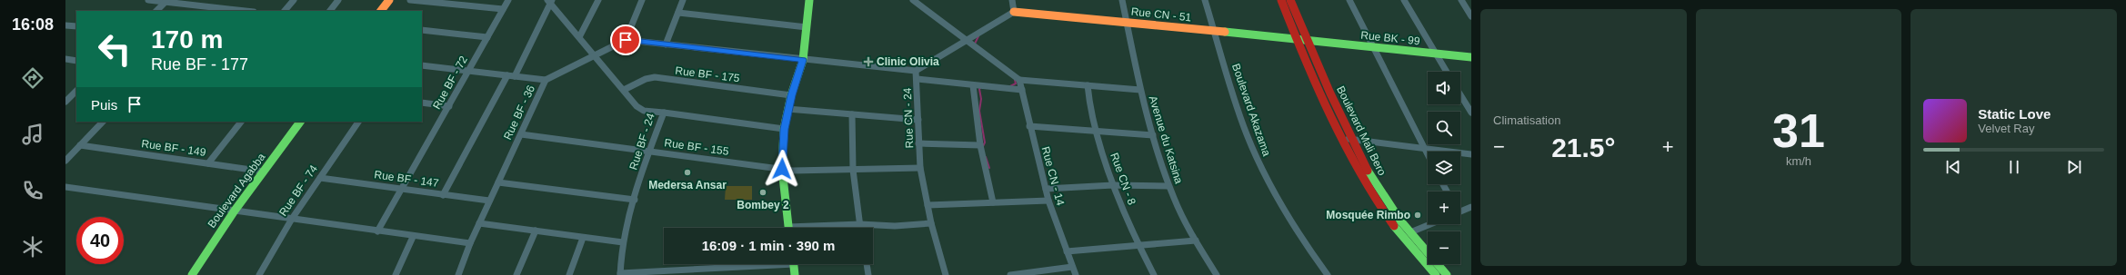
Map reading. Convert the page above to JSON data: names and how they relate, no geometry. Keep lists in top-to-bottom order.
{
  "streets": {
    "main road": [
      "Rue CN - 51",
      "Rue BK - 99",
      "Boulevard Mali Bero",
      "Boulevard Agabba"
    ],
    "street": [
      "Rue BF - 175",
      "Rue BF - 72",
      "Boulevard Akazama",
      "Rue BF - 36",
      "Rue CN - 24",
      "Avenue du Katsina",
      "Rue BF - 24",
      "Rue BF - 155",
      "Rue BF - 149",
      "Rue CN - 14",
      "Rue BF - 147",
      "Rue CN - 8",
      "Rue BF - 74"
    ]
  },
  "crossings": [
    ["Rue CN - 51", "Rue BK - 99"],
    ["Rue CN - 51", "Boulevard Akazama"],
    ["Rue CN - 51", "Boulevard Mali Bero"],
    ["Rue CN - 51", "Avenue du Katsina"],
    ["Rue BK - 99", "Boulevard Mali Bero"],
    ["Rue BF - 175", "Rue BF - 24"],
    ["Rue BF - 72", "Rue BF - 147"],
    ["Rue BF - 36", "Rue BF - 24"],
    ["Rue BF - 36", "Rue BF - 155"],
    ["Rue BF - 36", "Rue BF - 147"],
    ["Rue CN - 24", "Rue BF - 155"],
    ["Rue BF - 24", "Rue BF - 155"],
    ["Rue BF - 149", "Boulevard Agabba"],
    ["Rue BF - 147", "Rue BF - 74"]
  ],
  "places": {
    "health": ["Clinic Olivia"],
    "other": ["Medersa Ansar", "Bombey 2", "Mosquée Rimbo"]
  },
  "page": {
    "tabs": "16:08",
    "tile": [
      "Climatisation",
      ["31", "km/h"]
    ],
    "turn": ["170 m", "Rue BF - 177"],
    "map_buttons": ["+", "−"],
    "then": "Puis",
    "song": ["Static Love", "Velvet Ray"],
    "heat": ["−", "21.5°", "+"],
    "limit": "40",
    "trip": "16:09 · 1 min · 390 m"
  }
}
